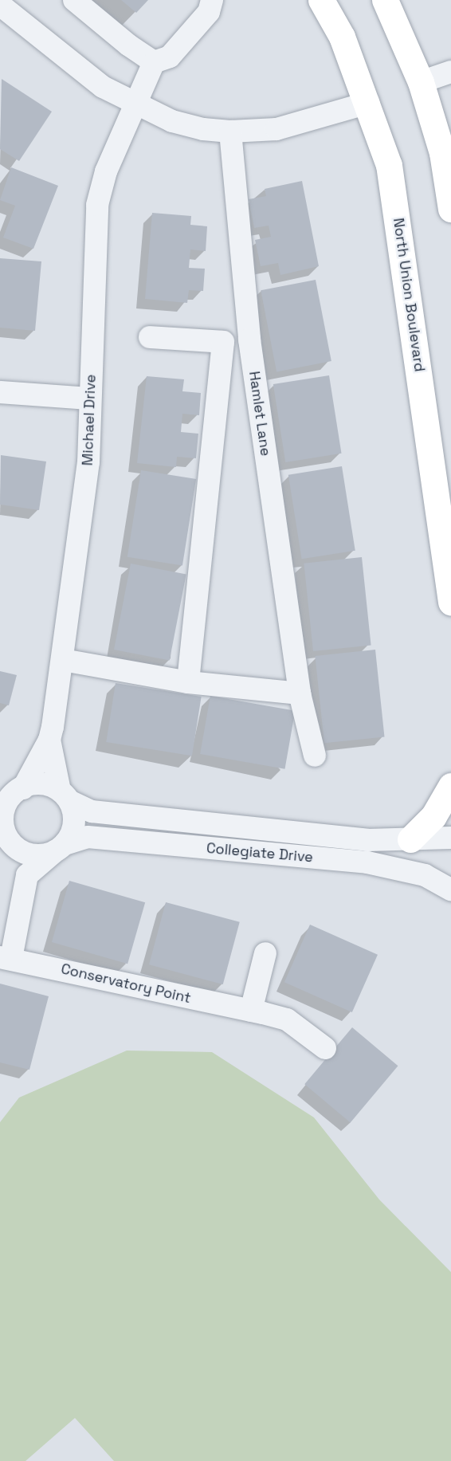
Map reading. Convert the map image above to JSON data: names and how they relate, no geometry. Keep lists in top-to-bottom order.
{
  "streets": {
    "main road": ["North Union Boulevard"],
    "street": [
      "Hamlet Lane",
      "Michael Drive",
      "Collegiate Drive",
      "Conservatory Point"
    ]
  },
  "crossings": [
    ["Michael Drive", "Collegiate Drive"]
  ]
}
